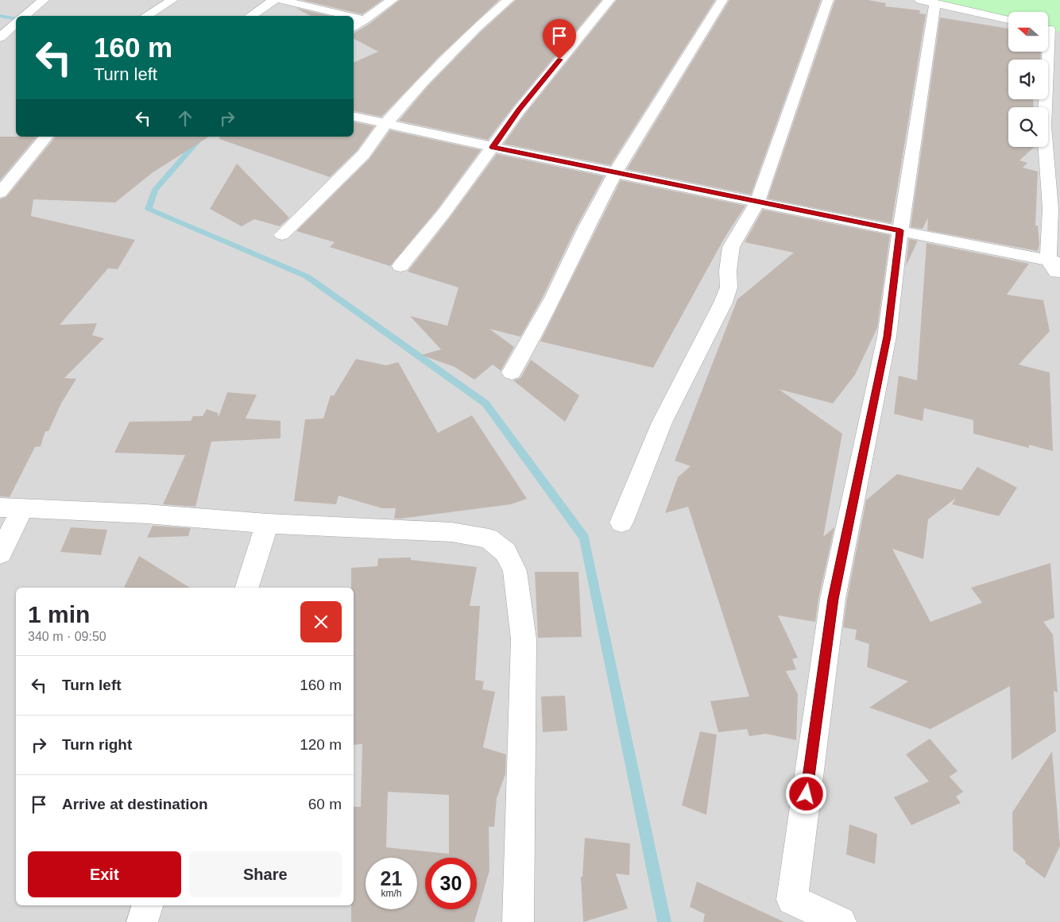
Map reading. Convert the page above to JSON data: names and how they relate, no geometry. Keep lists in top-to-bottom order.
{
  "north": "left",
  "page": {
    "turn": ["160 m", "Turn left"],
    "heading": ["1 min", "340 m · 09:50"],
    "list": [
      {
        "name": "Turn left",
        "value": "160 m"
      },
      {
        "name": "Turn right",
        "value": "120 m"
      },
      {
        "name": "Arrive at destination",
        "value": "60 m"
      }
    ],
    "buttons": ["Exit", "Share"],
    "speed": "21 km/h",
    "limit": "30"
  }
}
